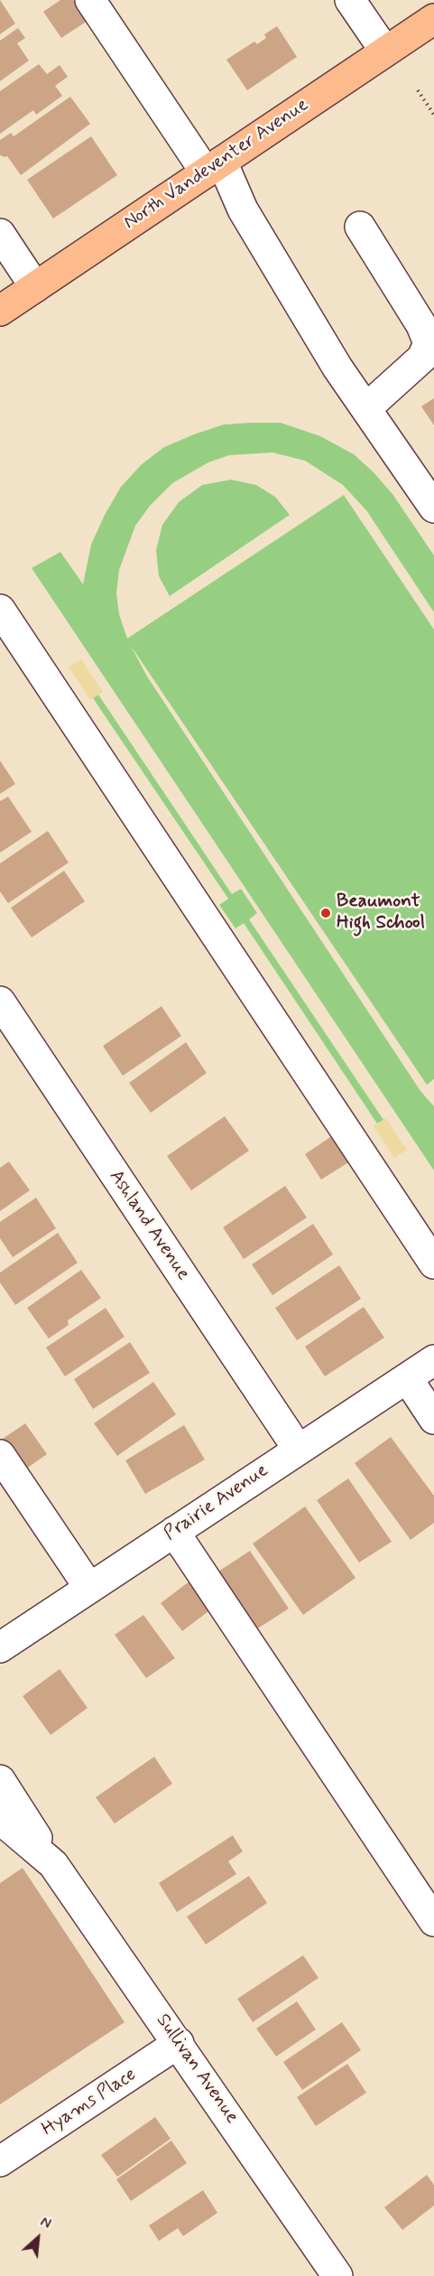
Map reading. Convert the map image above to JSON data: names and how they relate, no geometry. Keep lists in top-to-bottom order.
{
  "streets": {
    "main road": ["North Vandeventer Avenue"],
    "street": [
      "Ashland Avenue",
      "Prairie Avenue",
      "Sullivan Avenue",
      "Hyams Place"
    ]
  },
  "crossings": [
    ["Ashland Avenue", "Prairie Avenue"],
    ["Sullivan Avenue", "Hyams Place"]
  ],
  "places": ["Beaumont High School"],
  "north": "top right"
}
